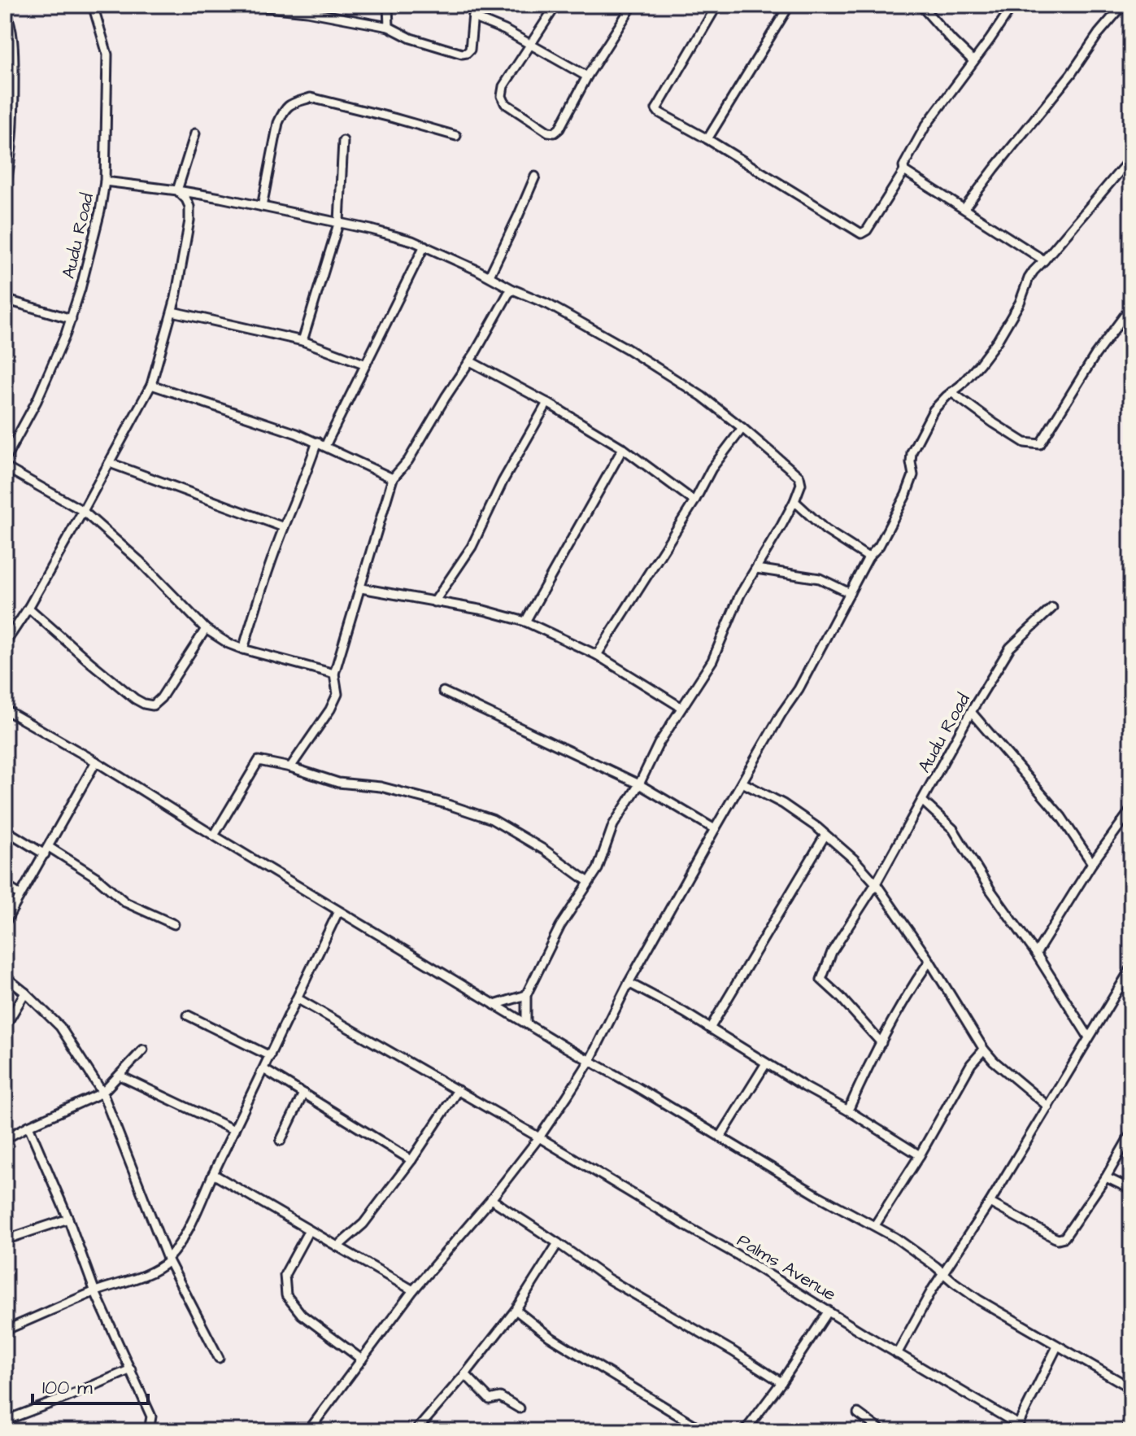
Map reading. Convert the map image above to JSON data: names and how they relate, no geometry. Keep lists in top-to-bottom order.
{
  "streets": {
    "street": ["Audu Road", "Palms Avenue"]
  },
  "scale_bar": "100 m"
}
